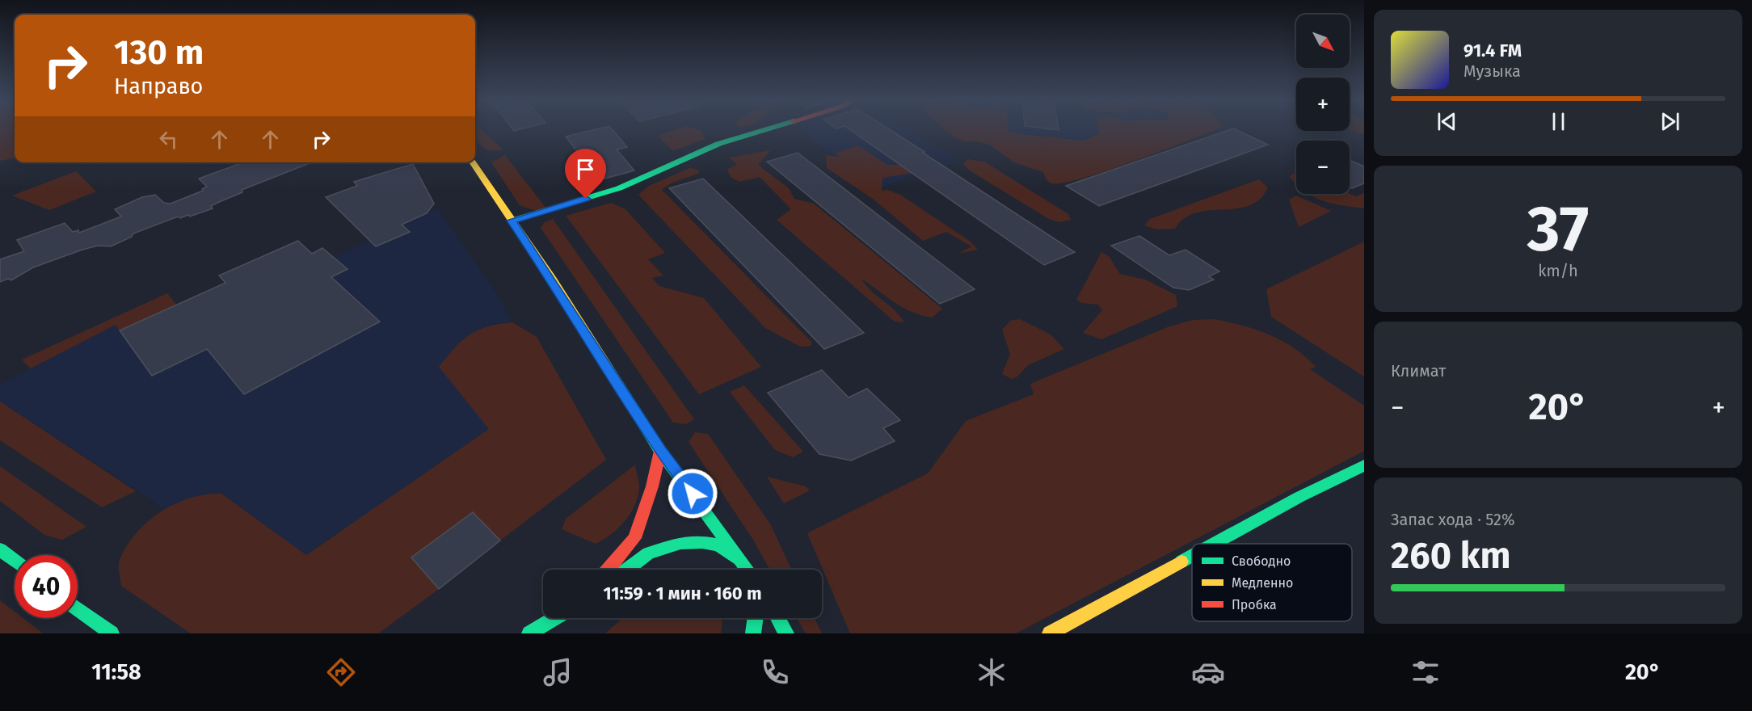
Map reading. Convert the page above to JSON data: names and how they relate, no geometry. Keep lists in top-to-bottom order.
{
  "legend": ["Свободно", "Медленно", "Пробка"],
  "north": "bottom right",
  "page": {
    "map_buttons": ["+", "−"],
    "turn": ["130 m", "Направо"],
    "song": ["91.4 FM", "Музыка"],
    "tile": [
      ["37", "km/h"],
      "Климат",
      ["Запас хода · 52%", "260 km"]
    ],
    "heat": ["−", "20°", "+"],
    "limit": "40",
    "trip": "11:59 · 1 мин · 160 m",
    "tabs": ["11:58", "20°"]
  }
}
